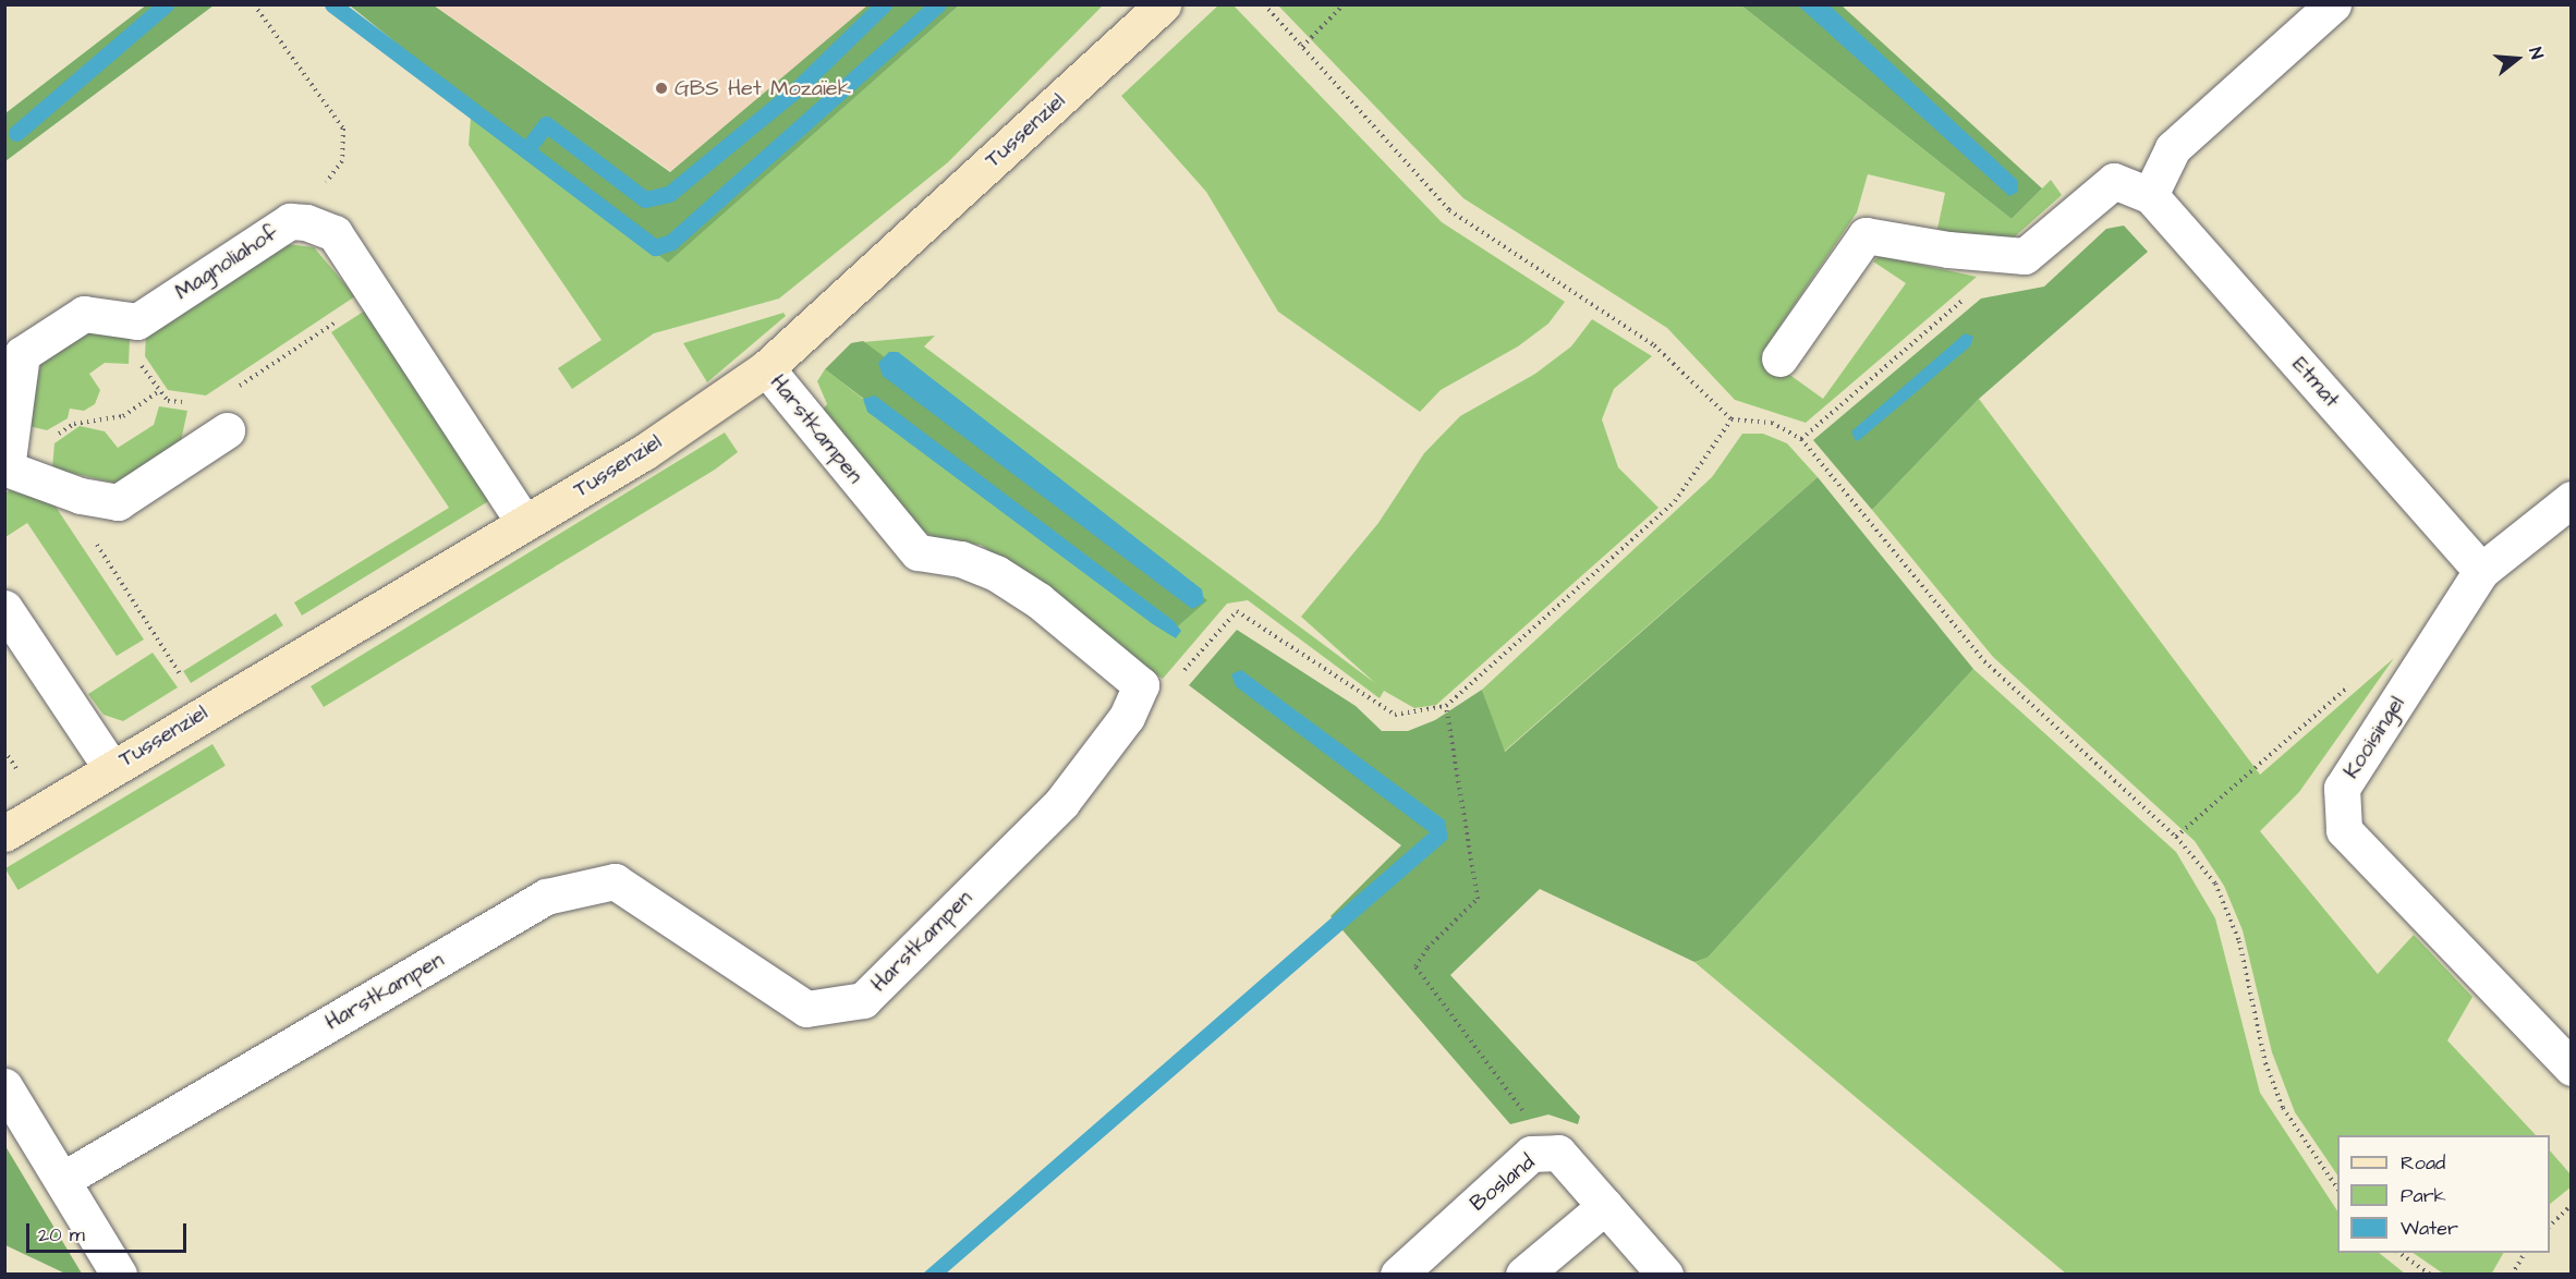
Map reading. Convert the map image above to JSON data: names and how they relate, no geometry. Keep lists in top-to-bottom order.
{
  "streets": {
    "street": [
      "Tussenziel",
      "Magnoliahof",
      "Etmat",
      "Harstkampen",
      "Kooisingel",
      "Bosland"
    ]
  },
  "crossings": [
    ["Tussenziel", "Magnoliahof"],
    ["Tussenziel", "Harstkampen"],
    ["Etmat", "Kooisingel"]
  ],
  "places": ["GBS Het Mozaïek"],
  "legend": ["Road", "Park", "Water"],
  "scale_bar": "20 m",
  "north": "right"
}
